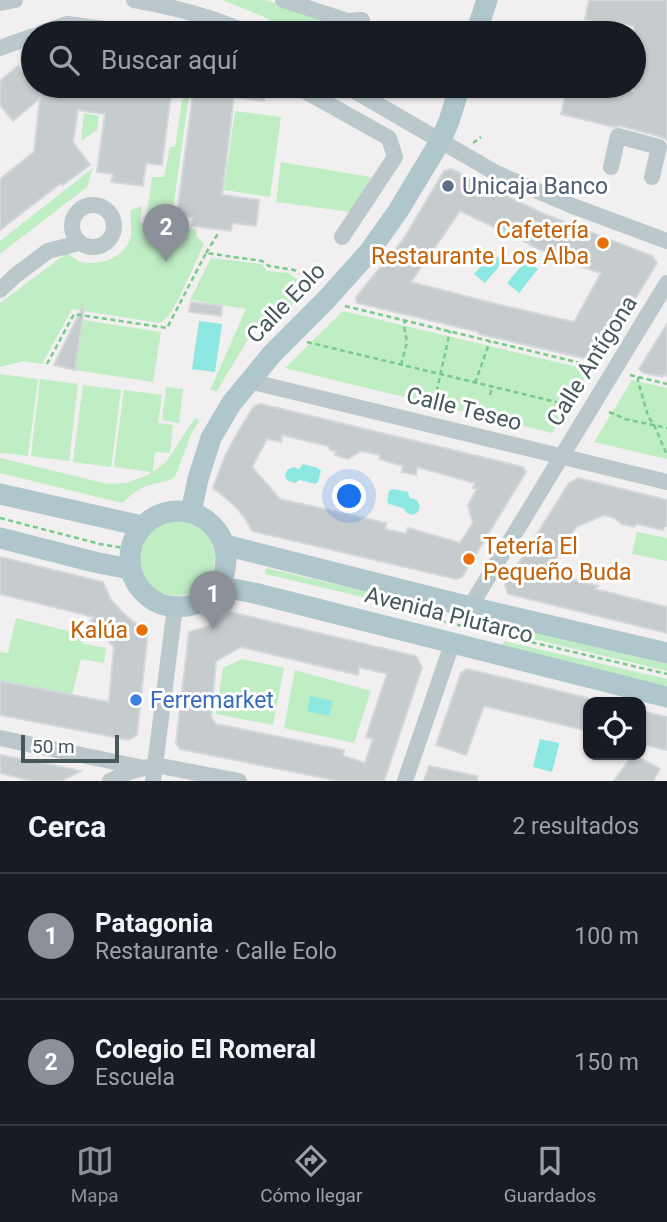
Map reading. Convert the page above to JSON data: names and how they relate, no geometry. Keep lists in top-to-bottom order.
{
  "streets": {
    "main road": ["Calle Eolo", "Avenida Plutarco"],
    "street": ["Calle Antígona", "Calle Teseo"]
  },
  "crossings": [
    ["Calle Eolo", "Calle Teseo"],
    ["Calle Eolo", "Avenida Plutarco"],
    ["Calle Antígona", "Calle Teseo"],
    ["Calle Antígona", "Avenida Plutarco"]
  ],
  "places": [
    "Unicaja Banco",
    "Cafetería Restaurante Los Alba",
    "Tetería El Pequeño Buda",
    "Kalúa",
    "Ferremarket"
  ],
  "scale_bar": "50 m",
  "page": {
    "search": "Buscar aquí",
    "pins": ["2", "1"],
    "scale": "50 m",
    "heading": ["Cerca", "2 resultados"],
    "list": [
      {
        "mark": "1",
        "name": "Patagonia",
        "note": "Restaurante · Calle Eolo",
        "value": "100 m"
      },
      {
        "mark": "2",
        "name": "Colegio El Romeral",
        "note": "Escuela",
        "value": "150 m"
      }
    ],
    "nav": ["Mapa", "Cómo llegar", "Guardados"]
  }
}
